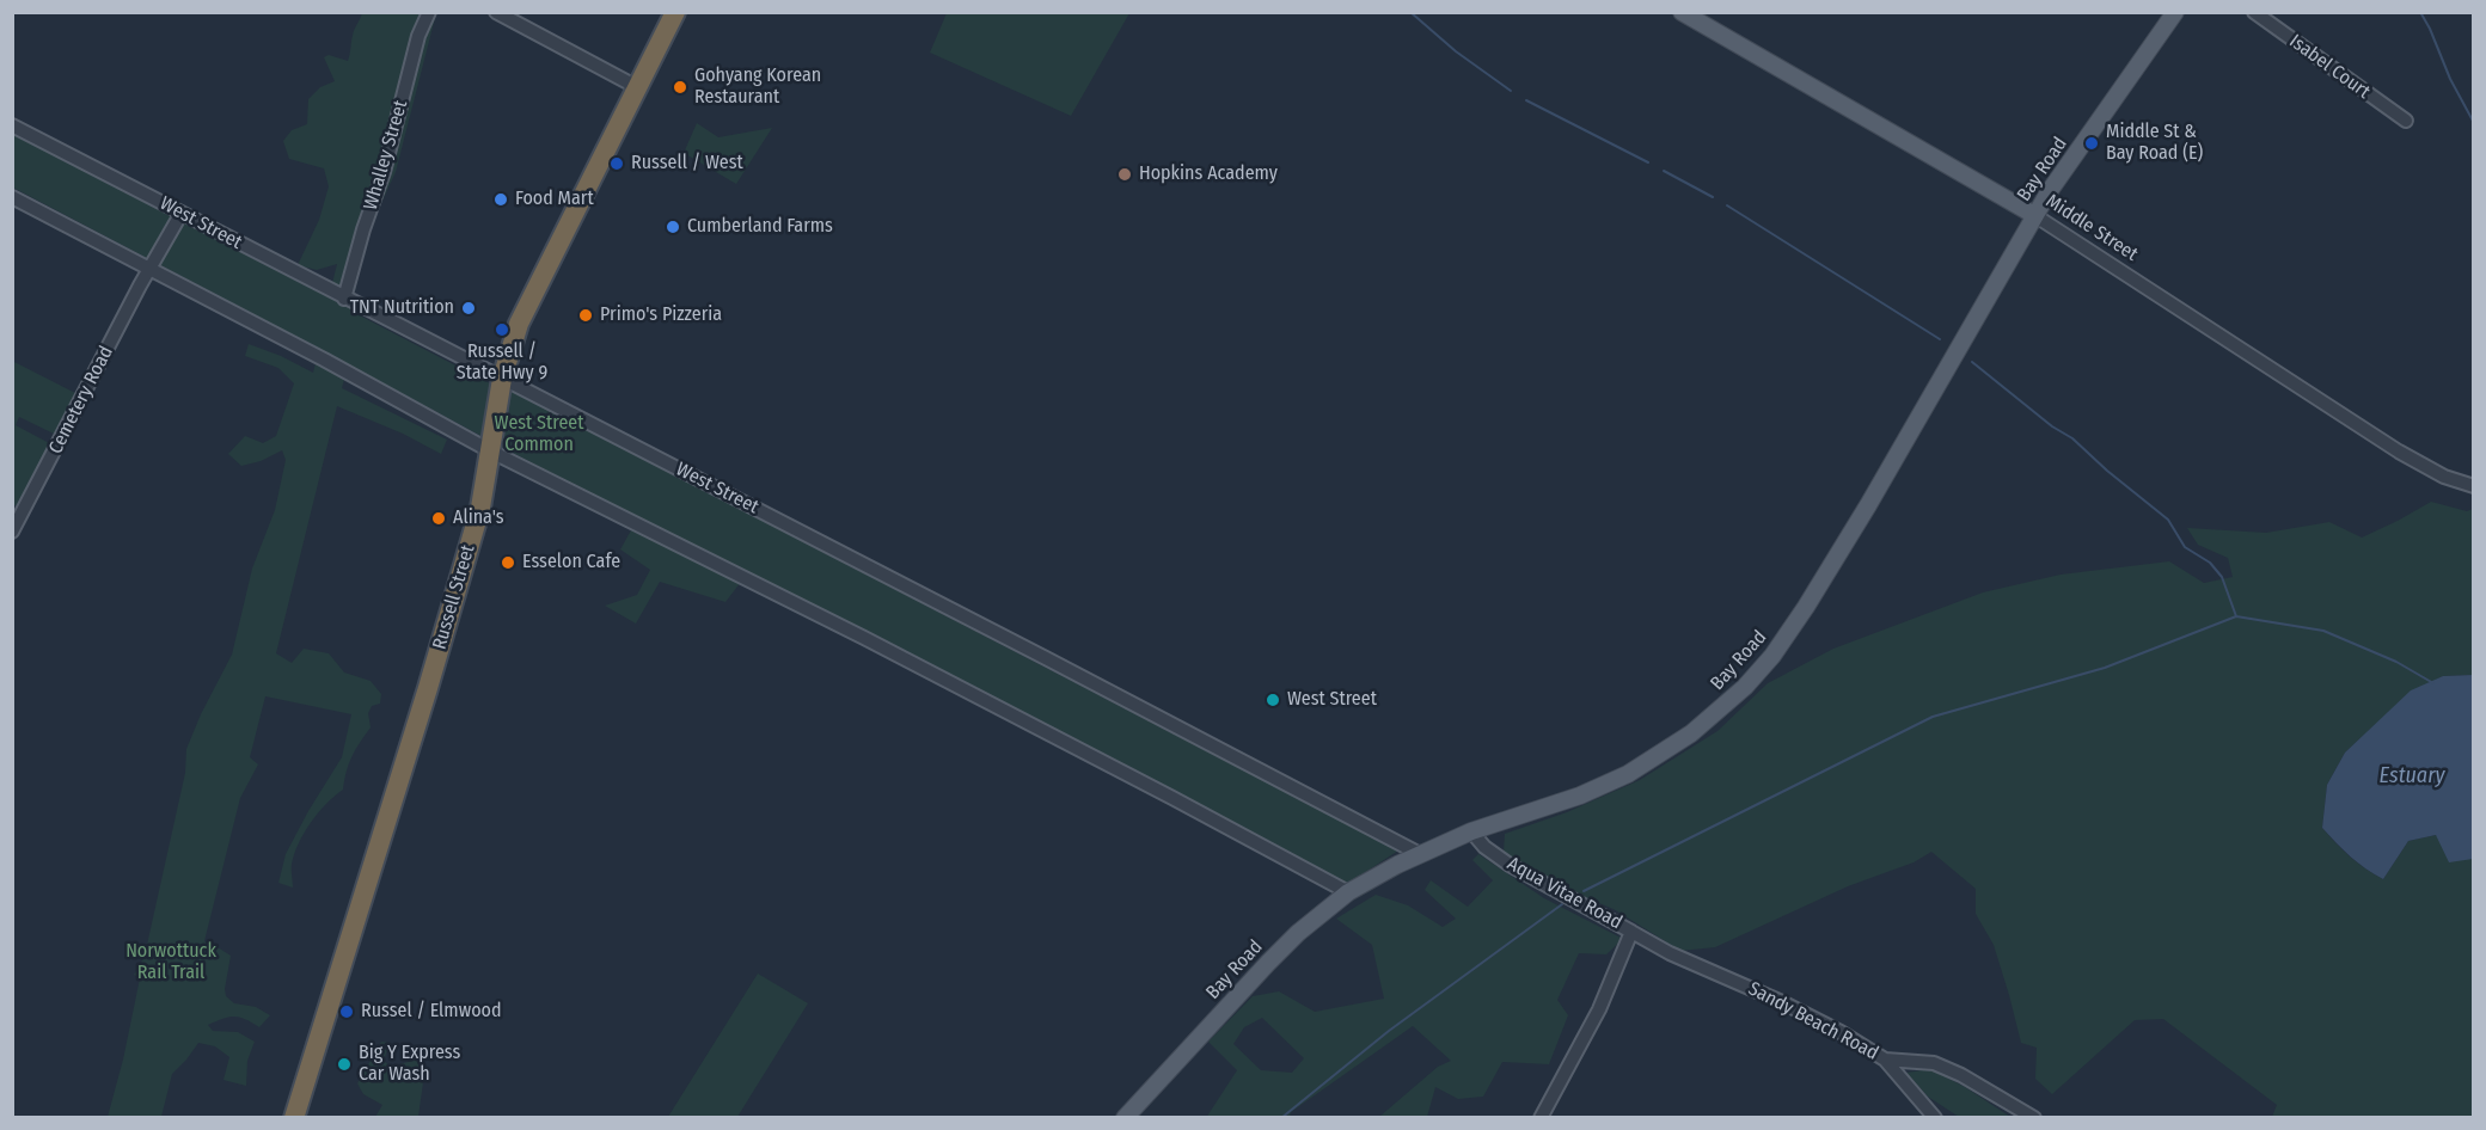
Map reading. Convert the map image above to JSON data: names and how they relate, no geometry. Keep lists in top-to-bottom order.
{
  "streets": {
    "highway": ["Russell Street"],
    "main road": ["Bay Road", "Middle Street"],
    "street": [
      "Isabel Court",
      "Whalley Street",
      "West Street",
      "Cemetery Road",
      "Aqua Vitae Road",
      "Sandy Beach Road"
    ]
  },
  "crossings": [
    ["Whalley Street", "West Street"],
    ["Bay Road", "West Street"],
    ["Bay Road", "Middle Street"],
    ["Bay Road", "Aqua Vitae Road"],
    ["West Street", "Cemetery Road"],
    ["West Street", "Russell Street"],
    ["Aqua Vitae Road", "Sandy Beach Road"]
  ],
  "water": ["Estuary"],
  "parks": ["West Street Common", "Norwottuck Rail Trail"],
  "places": [
    "Gohyang Korean Restaurant",
    "Middle St & Bay Road (E)",
    "Russell / West",
    "Hopkins Academy",
    "Food Mart",
    "Cumberland Farms",
    "TNT Nutrition",
    "Primo's Pizzeria",
    "Russell / State Hwy 9",
    "Alina's",
    "Esselon Cafe",
    "West Street",
    "Russel / Elmwood",
    "Big Y Express Car Wash"
  ]
}
